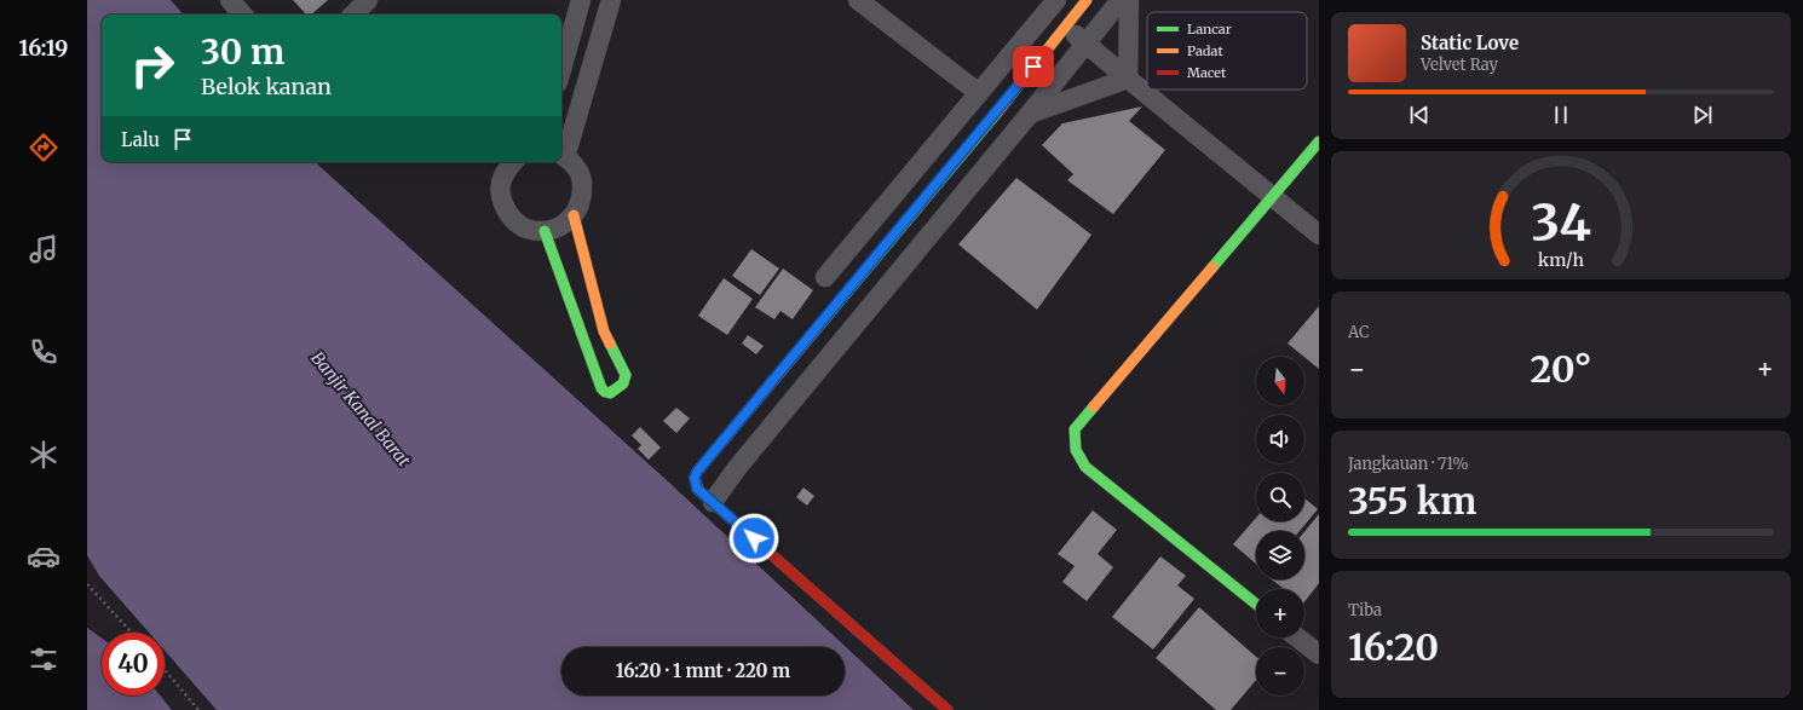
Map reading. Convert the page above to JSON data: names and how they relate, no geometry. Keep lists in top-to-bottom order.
{
  "water": ["Banjir Kanal Barat"],
  "legend": ["Lancar", "Padat", "Macet"],
  "north": "bottom",
  "page": {
    "tabs": "16:19",
    "turn": ["30 m", "Belok kanan"],
    "song": ["Static Love", "Velvet Ray"],
    "then": "Lalu",
    "tile": [
      "AC",
      ["Jangkauan · 71%", "355 km"],
      ["Tiba", "16:20"]
    ],
    "heat": ["−", "20°", "+"],
    "map_buttons": ["+", "−"],
    "limit": "40",
    "trip": "16:20 · 1 mnt · 220 m",
    "gauge": ["34", "km/h"]
  }
}
